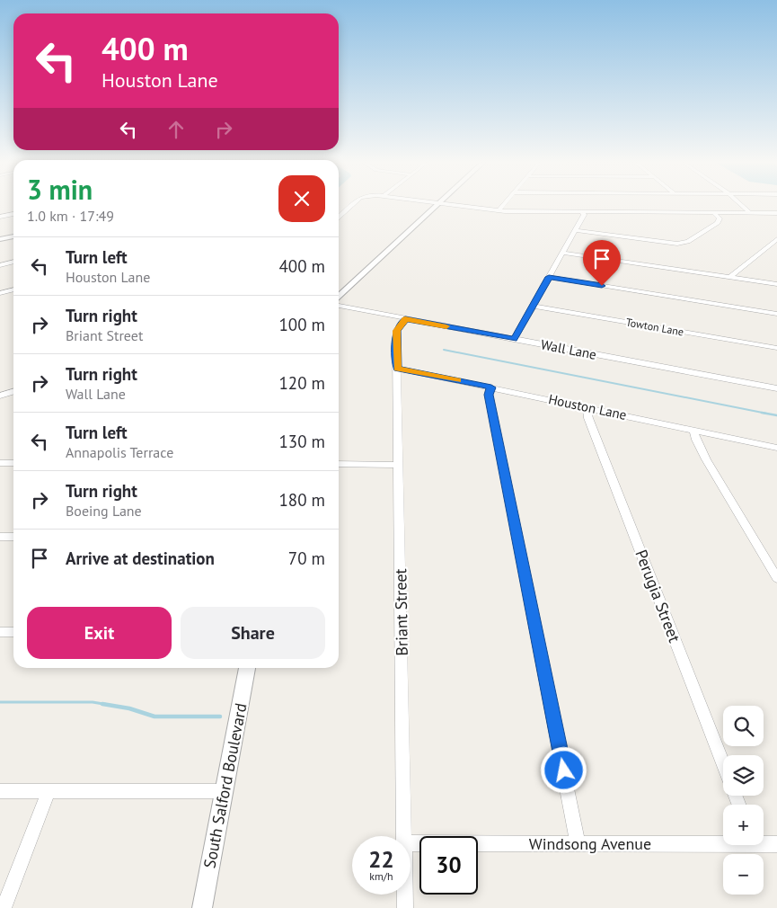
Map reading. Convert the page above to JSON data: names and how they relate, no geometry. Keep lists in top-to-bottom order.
{
  "streets": {
    "street": [
      "Towton Lane",
      "Wall Lane",
      "Houston Lane",
      "Perugia Street",
      "Briant Street",
      "South Salford Boulevard",
      "Windsong Avenue"
    ]
  },
  "crossings": [
    ["Wall Lane", "Briant Street"],
    ["Houston Lane", "Perugia Street"],
    ["Houston Lane", "Briant Street"]
  ],
  "page": {
    "turn": ["400 m", "Houston Lane"],
    "heading": ["3 min", "1.0 km · 17:49"],
    "list": [
      {
        "name": "Turn left",
        "note": "Houston Lane",
        "value": "400 m"
      },
      {
        "name": "Turn right",
        "note": "Briant Street",
        "value": "100 m"
      },
      {
        "name": "Turn right",
        "note": "Wall Lane",
        "value": "120 m"
      },
      {
        "name": "Turn left",
        "note": "Annapolis Terrace",
        "value": "130 m"
      },
      {
        "name": "Turn right",
        "note": "Boeing Lane",
        "value": "180 m"
      },
      {
        "name": "Arrive at destination",
        "value": "70 m"
      }
    ],
    "buttons": ["Exit", "Share"],
    "map_buttons": ["+", "−"],
    "speed": "22 km/h",
    "limit": "30"
  }
}
